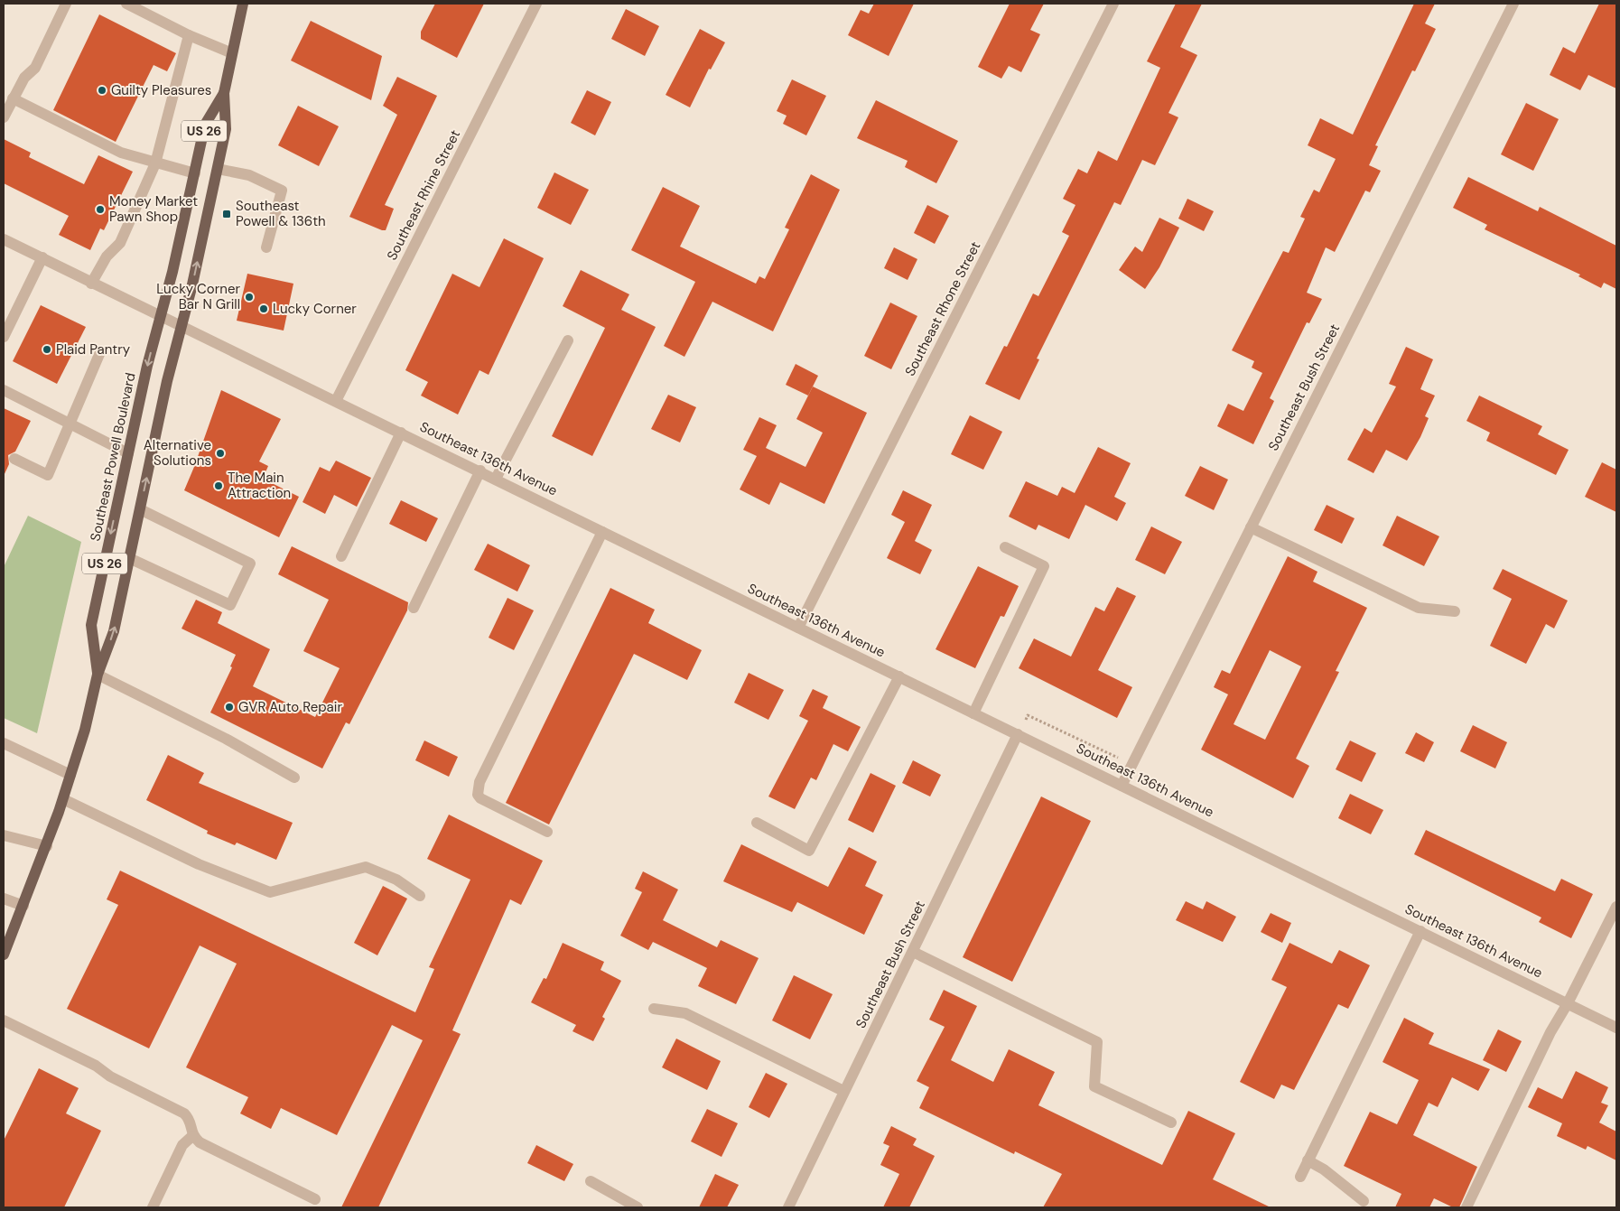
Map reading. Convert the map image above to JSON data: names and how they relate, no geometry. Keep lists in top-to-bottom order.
{
  "streets": {
    "main road": ["US 26", "Southeast Powell Boulevard"],
    "street": [
      "Southeast Rhine Street",
      "Southeast Rhone Street",
      "Southeast Bush Street",
      "Southeast 136th Avenue"
    ]
  },
  "crossings": [
    ["Southeast Rhine Street", "Southeast 136th Avenue"],
    ["Southeast Rhone Street", "Southeast 136th Avenue"],
    ["Southeast Bush Street", "Southeast 136th Avenue"],
    ["Southeast Powell Boulevard", "Southeast 136th Avenue"]
  ],
  "places": {
    "other": [
      "Guilty Pleasures",
      "Money Market Pawn Shop",
      "Lucky Corner Bar N Grill",
      "Lucky Corner",
      "Plaid Pantry",
      "Alternative Solutions",
      "The Main Attraction",
      "GVR Auto Repair"
    ],
    "transit": ["Southeast Powell & 136th"]
  }
}
